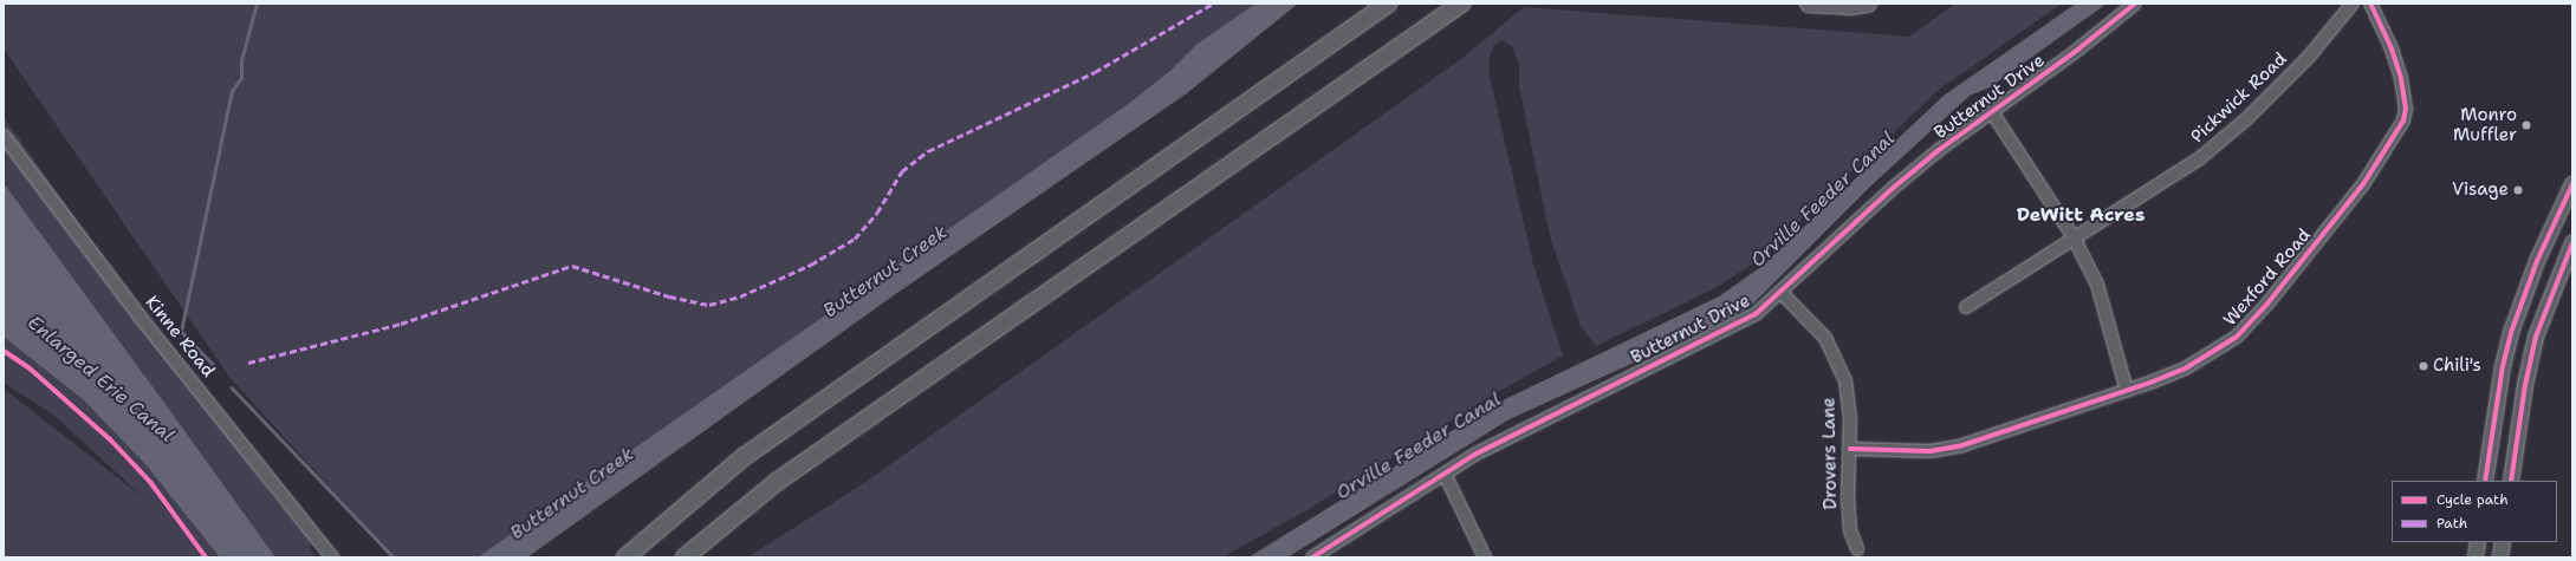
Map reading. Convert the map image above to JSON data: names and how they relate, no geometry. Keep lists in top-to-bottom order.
{
  "streets": {
    "street": [
      "Butternut Drive",
      "Pickwick Road",
      "Wexford Road",
      "Kinne Road",
      "Drovers Lane"
    ]
  },
  "crossings": [
    ["Butternut Drive", "Drovers Lane"],
    ["Wexford Road", "Drovers Lane"]
  ],
  "districts": ["DeWitt Acres"],
  "water": ["Orville Feeder Canal", "Butternut Creek", "Enlarged Erie Canal"],
  "places": ["Monro Muffler", "Visage", "Chili's"],
  "legend": ["Cycle path", "Path"]
}
